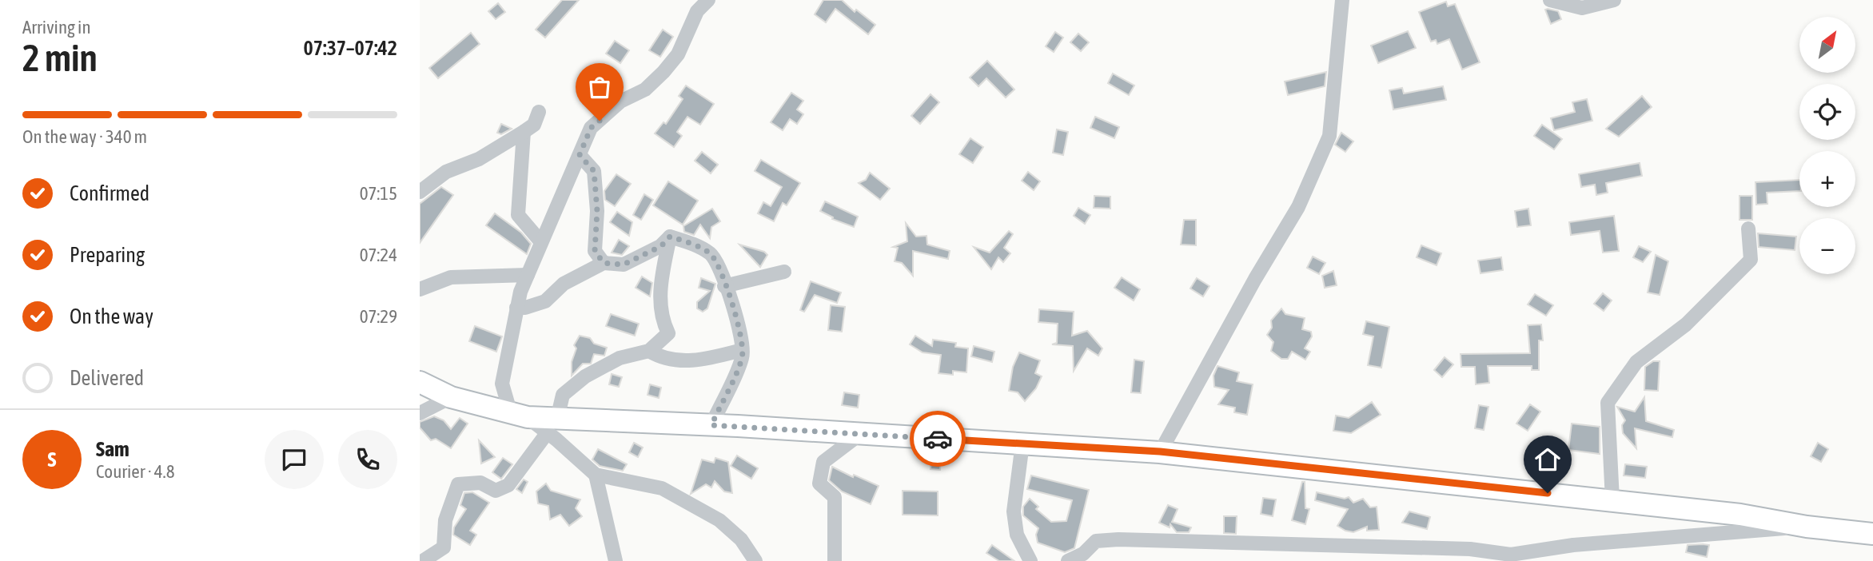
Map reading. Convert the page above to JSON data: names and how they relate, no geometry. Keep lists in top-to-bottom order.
{
  "north": "top right",
  "page": {
    "heading": ["2 min", "Arriving in", "07:37–07:42"],
    "panel": ["Sam", "Courier · 4.8"],
    "map_buttons": ["+", "−"],
    "bar": "On the way · 340 m",
    "list": [
      ["Confirmed", "07:15"],
      ["Preparing", "07:24"],
      ["On the way", "07:29"],
      "Delivered"
    ],
    "round": "S"
  }
}
